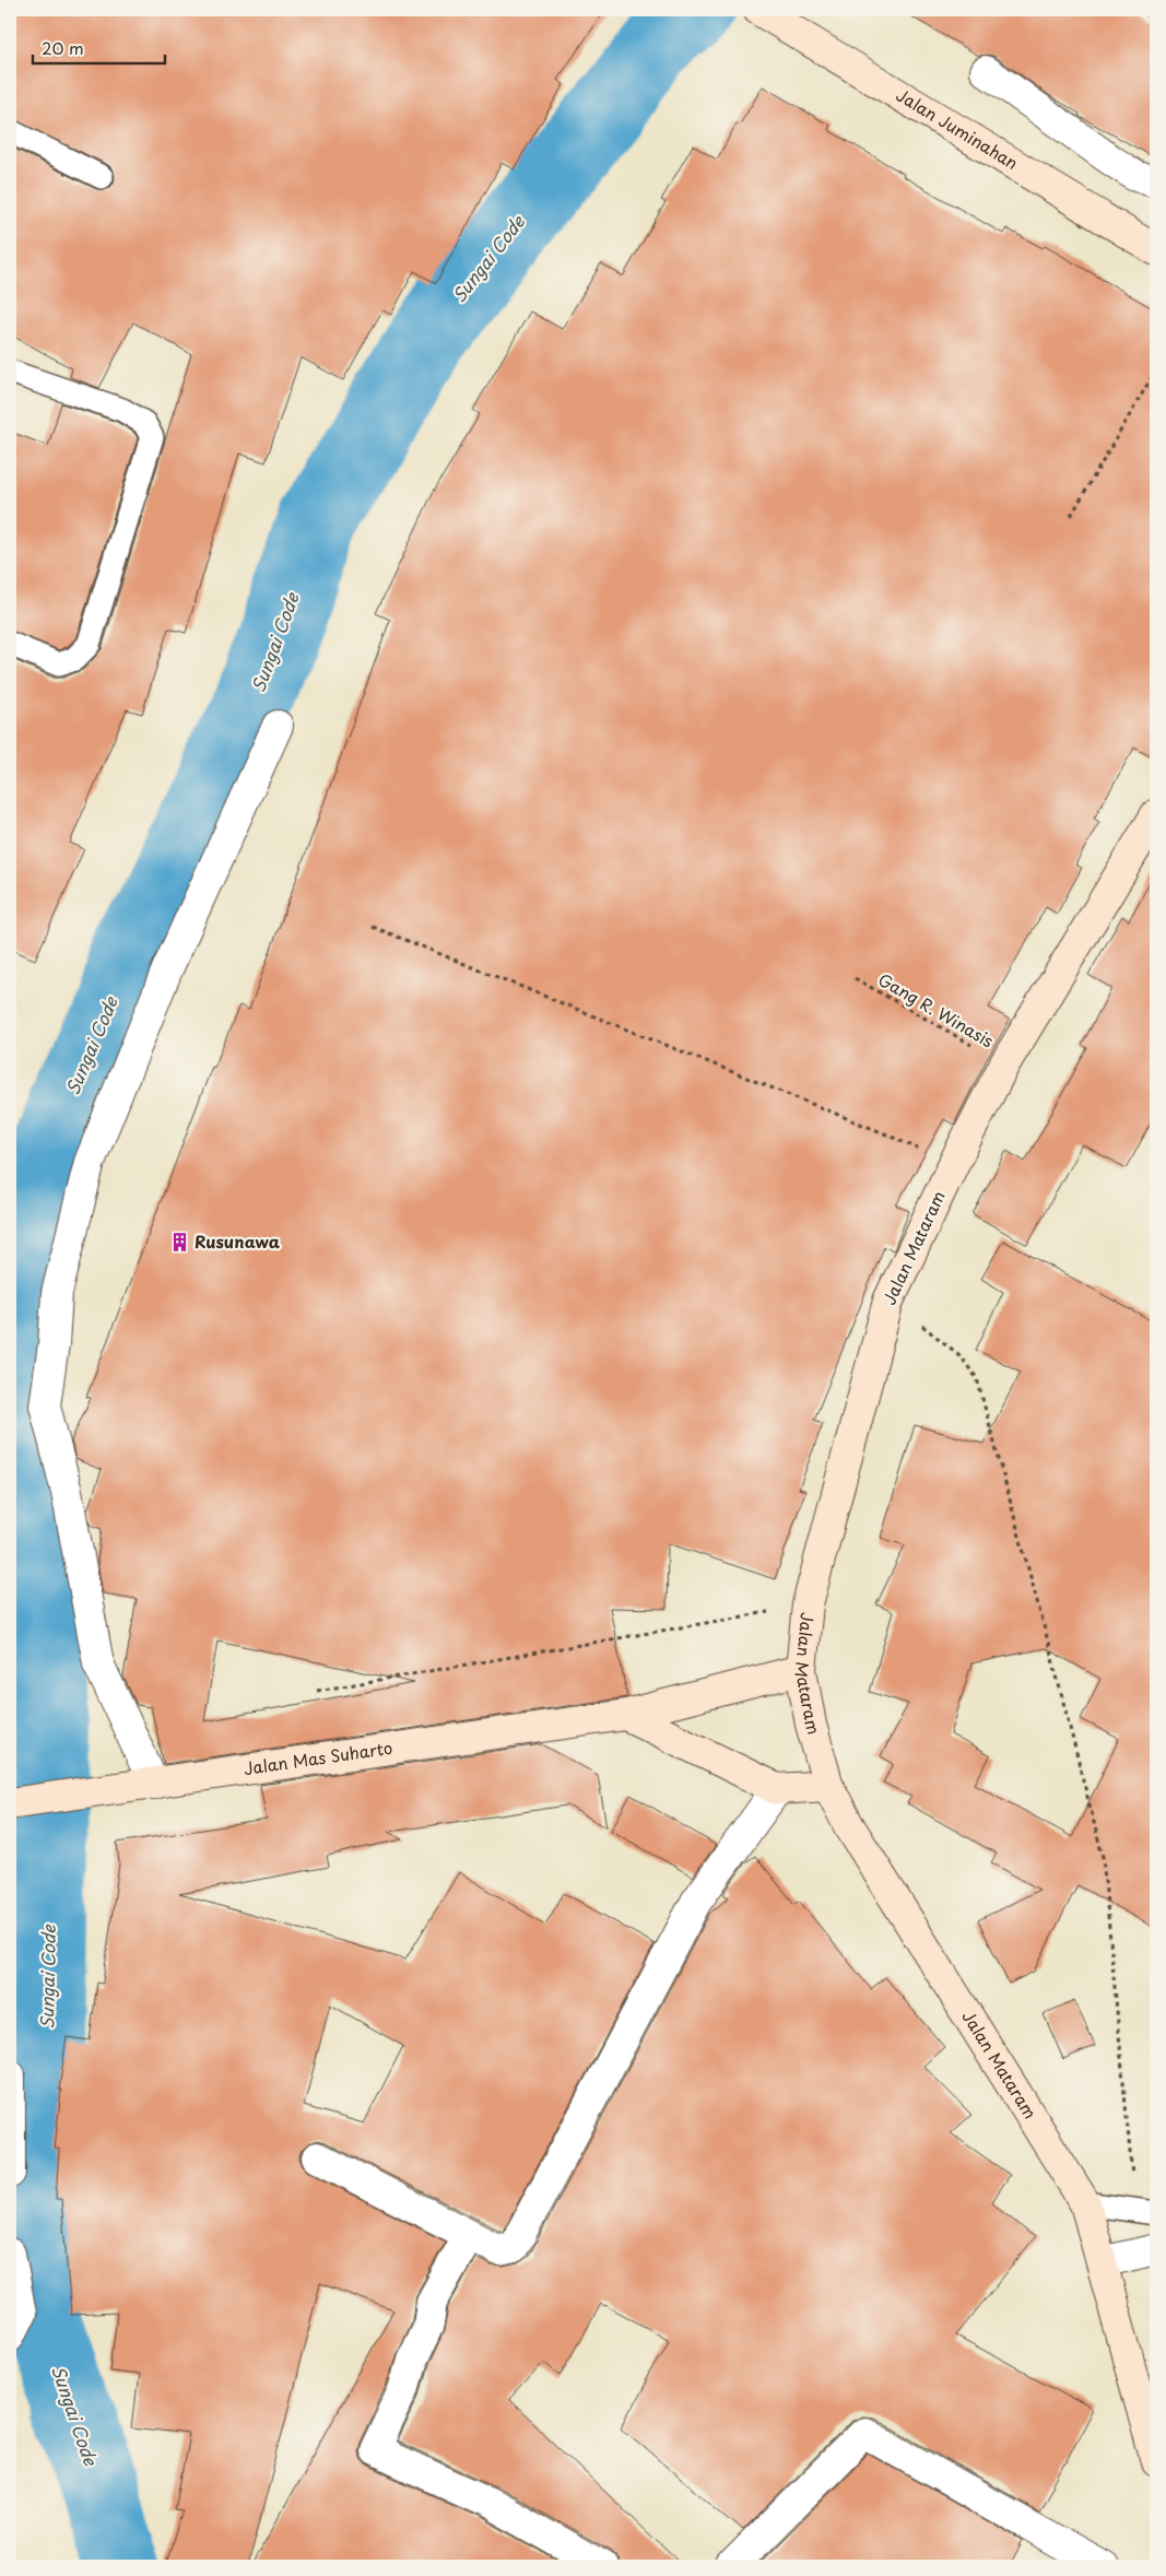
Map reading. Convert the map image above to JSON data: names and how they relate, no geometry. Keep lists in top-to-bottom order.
{
  "streets": {
    "main road": ["Jalan Juminahan", "Jalan Mataram", "Jalan Mas Suharto"],
    "path": ["Gang R. Winasis"]
  },
  "crossings": [
    ["Gang R. Winasis", "Jalan Mataram"],
    ["Jalan Mataram", "Jalan Mas Suharto"]
  ],
  "water": ["Sungai Code"],
  "places": {
    "building": ["Rusunawa"]
  },
  "scale_bar": "20 m"
}
